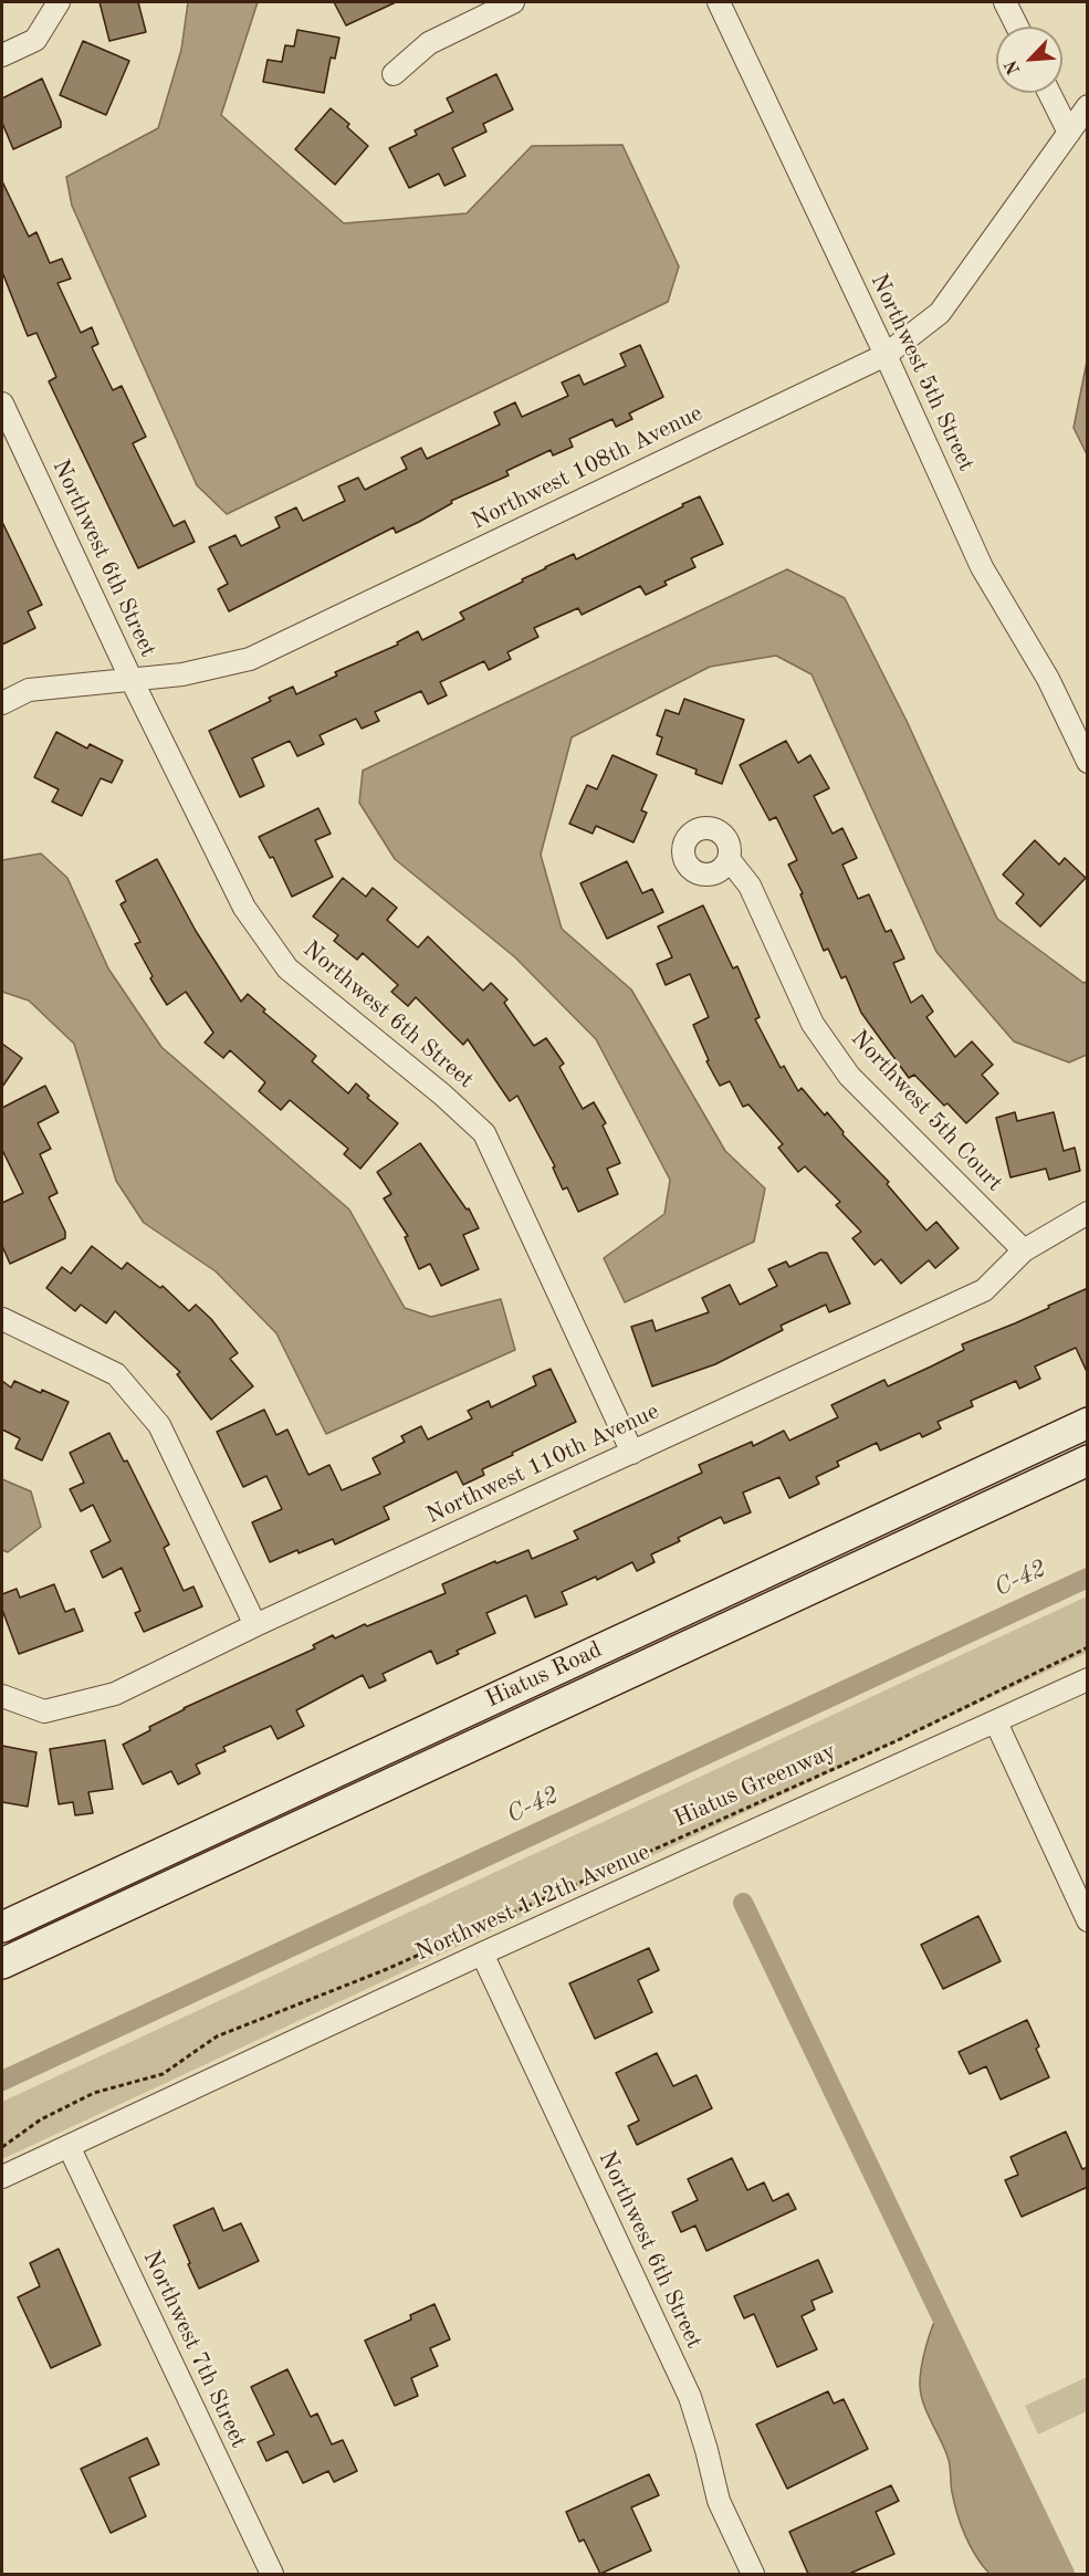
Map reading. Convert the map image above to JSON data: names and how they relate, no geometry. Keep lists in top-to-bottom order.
{
  "streets": {
    "main road": ["Hiatus Road"],
    "street": [
      "Northwest 5th Street",
      "Northwest 108th Avenue",
      "Northwest 6th Street",
      "Northwest 5th Court",
      "Northwest 110th Avenue",
      "Northwest 112th Avenue",
      "Northwest 7th Street"
    ],
    "path": ["Hiatus Greenway"]
  },
  "crossings": [
    ["Northwest 5th Street", "Northwest 108th Avenue"],
    ["Northwest 108th Avenue", "Northwest 6th Street"],
    ["Northwest 6th Street", "Northwest 110th Avenue"],
    ["Northwest 6th Street", "Northwest 112th Avenue"],
    ["Northwest 5th Court", "Northwest 110th Avenue"],
    ["Northwest 112th Avenue", "Northwest 7th Street"]
  ],
  "water": ["C-42"],
  "north": "bottom left"
}
